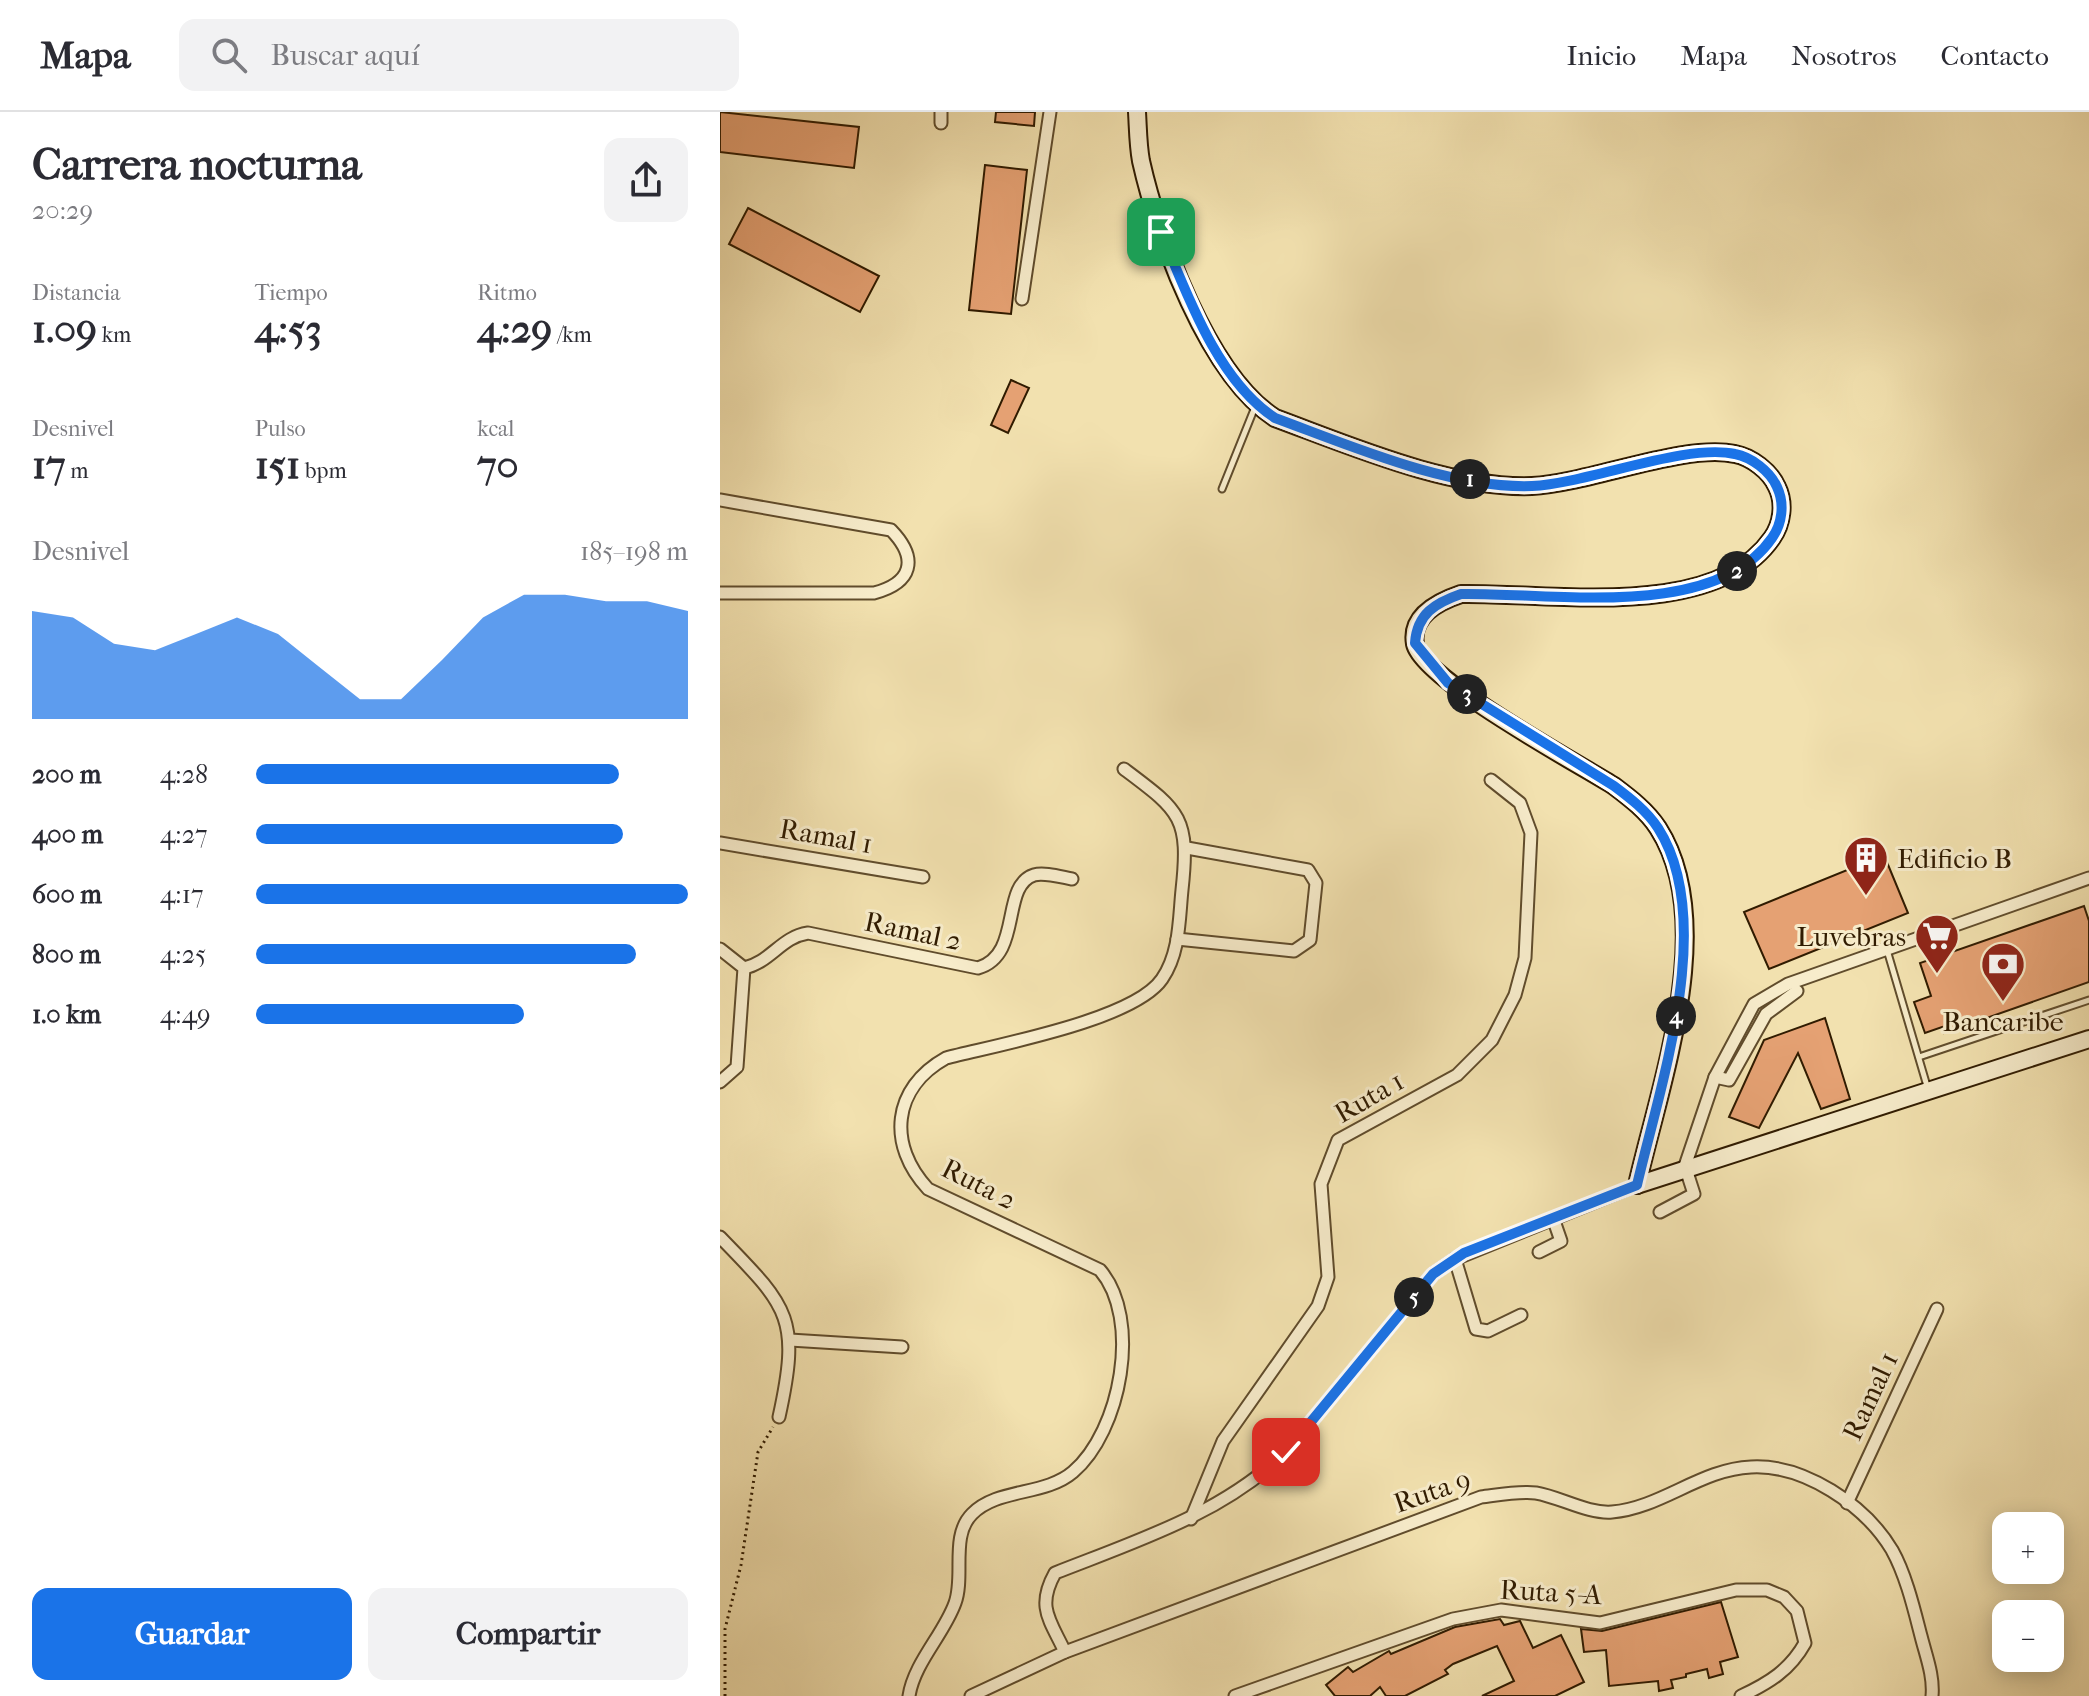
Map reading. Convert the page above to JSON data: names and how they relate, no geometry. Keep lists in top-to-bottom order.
{
  "streets": {
    "street": [
      "Ramal 1",
      "Ramal 2",
      "Ruta 1",
      "Ruta 2",
      "Ruta 9",
      "Ruta 5-A"
    ]
  },
  "crossings": [
    ["Ramal 1", "Ruta 9"]
  ],
  "places": {
    "building": ["Edificio B"],
    "supermarket": ["Luvebras"],
    "bank": ["Bancaribe"]
  },
  "page": {
    "header": "Mapa",
    "search": "Buscar aquí",
    "nav": [
      "Inicio",
      "Mapa",
      "Nosotros",
      "Contacto"
    ],
    "heading": ["Carrera nocturna", "20:29"],
    "stats": [
      ["Distancia", "1.09 km"],
      ["Tiempo", "4:53"],
      ["Ritmo", "4:29 /km"],
      ["Desnivel", "17 m"],
      ["Pulso", "151 bpm"],
      ["kcal", "70"]
    ],
    "pins": [
      "1",
      "2",
      "3",
      "4",
      "5"
    ],
    "chart": ["Desnivel", "185–198 m"],
    "list": [
      {
        "name": "200 m",
        "note": "4:28"
      },
      {
        "name": "400 m",
        "note": "4:27"
      },
      {
        "name": "600 m",
        "note": "4:17"
      },
      {
        "name": "800 m",
        "note": "4:25"
      },
      {
        "name": "1.0 km",
        "note": "4:49"
      }
    ],
    "map_buttons": ["+", "−"],
    "buttons": ["Guardar", "Compartir"]
  }
}
